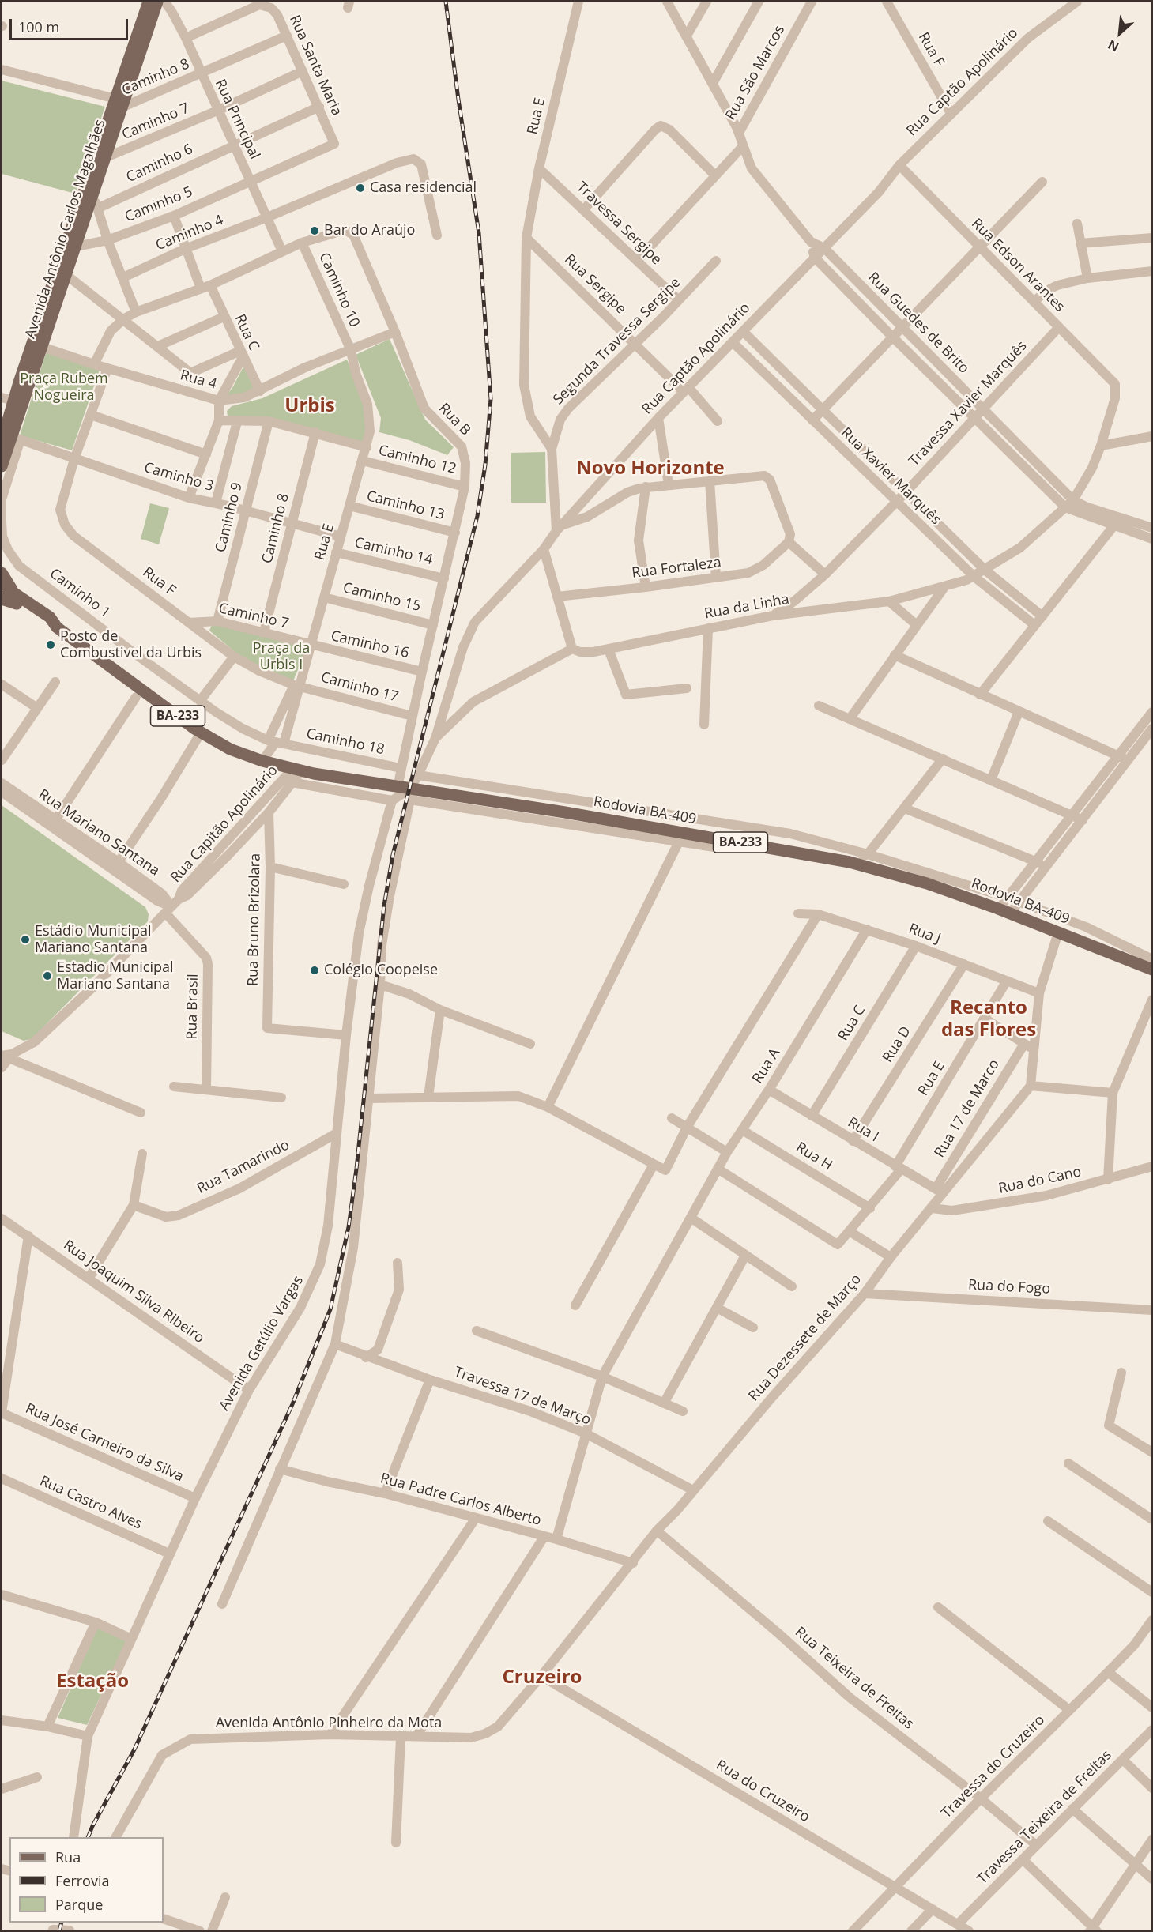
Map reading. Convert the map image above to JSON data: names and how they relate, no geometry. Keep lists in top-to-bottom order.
{
  "streets": {
    "main road": ["Avenida Antônio Carlos Magalhães", "BA-233", "Rodovia BA-409"],
    "street": [
      "Rua F",
      "Rua Santa Maria",
      "Rua São Marcos",
      "Caminho 8",
      "Rua Captão Apolinário",
      "Rua E",
      "Rua Principal",
      "Caminho 7",
      "Caminho 6",
      "Caminho 5",
      "Travessa Sergipe",
      "Caminho 4",
      "Rua Edson Arantes",
      "Rua Sergipe",
      "Caminho 10",
      "Rua Guedes de Brito",
      "Rua C",
      "Segunda Travessa Sergipe",
      "Rua 4",
      "Travessa Xavier Marquês",
      "Rua B",
      "Caminho 12",
      "Rua Xavier Marquês",
      "Caminho 3",
      "Caminho 13",
      "Caminho 9",
      "Caminho 14",
      "Rua Fortaleza",
      "Caminho 1",
      "Caminho 15",
      "Rua da Linha",
      "Caminho 16",
      "Caminho 17",
      "Caminho 18",
      "Rua Capitão Apolinário",
      "Rua Mariano Santana",
      "Rua Bruno Brizolara",
      "Rua J",
      "Rua Brasil",
      "Rua D",
      "Rua A",
      "Rua 17 de Marco",
      "Rua I",
      "Rua H",
      "Rua Tamarindo",
      "Rua do Cano",
      "Rua do Fogo",
      "Rua Joaquim Silva Ribeiro",
      "Rua Dezessete de Março",
      "Avenida Getúlio Vargas",
      "Travessa 17 de Março",
      "Rua José Carneiro da Silva",
      "Rua Padre Carlos Alberto",
      "Rua Castro Alves",
      "Rua Teixeira de Freitas",
      "Avenida Antônio Pinheiro da Mota",
      "Travessa do Cruzeiro",
      "Rua do Cruzeiro",
      "Travessa Teixeira de Freitas"
    ]
  },
  "crossings": [
    ["Rua F", "Rua Captão Apolinário"],
    ["Rua F", "Rua E"],
    ["Rua F", "Caminho 7"],
    ["Rua F", "Caminho 3"],
    ["Rua F", "Caminho 17"],
    ["Rua Santa Maria", "Rua Principal"],
    ["Rua Santa Maria", "Caminho 5"],
    ["Caminho 8", "Rua Principal"],
    ["Caminho 8", "Caminho 7"],
    ["Caminho 8", "Avenida Antônio Carlos Magalhães"],
    ["Caminho 8", "Caminho 3"],
    ["Rua Captão Apolinário", "Rua Edson Arantes"],
    ["Rua Captão Apolinário", "Rua Sergipe"],
    ["Rua Captão Apolinário", "Rua Guedes de Brito"],
    ["Rua Captão Apolinário", "Rua B"],
    ["Rua Captão Apolinário", "Rua Xavier Marquês"],
    ["Rua Captão Apolinário", "Rodovia BA-409"],
    ["Rua E", "Caminho 7"],
    ["Rua E", "Travessa Sergipe"],
    ["Rua E", "Rua Sergipe"],
    ["Rua E", "Caminho 10"],
    ["Rua E", "Segunda Travessa Sergipe"],
    ["Rua E", "Rua 4"],
    ["Rua E", "Caminho 12"],
    ["Rua E", "Caminho 3"],
    ["Rua E", "Caminho 13"],
    ["Rua E", "Caminho 14"],
    ["Rua E", "Caminho 1"],
    ["Rua E", "Caminho 15"],
    ["Rua E", "Caminho 16"],
    ["Rua E", "Caminho 17"],
    ["Rua E", "BA-233"],
    ["Rua E", "Caminho 18"],
    ["Rua E", "Rua J"],
    ["Rua E", "Rua A"],
    ["Rua E", "Rua I"],
    ["Rua E", "Rua H"],
    ["Rua Principal", "Caminho 7"],
    ["Rua Principal", "Caminho 6"],
    ["Rua Principal", "Caminho 5"],
    ["Rua Principal", "Caminho 4"],
    ["Rua Principal", "Rua B"],
    ["Caminho 7", "Avenida Antônio Carlos Magalhães"],
    ["Caminho 7", "Caminho 9"],
    ["Caminho 7", "Caminho 16"],
    ["Caminho 5", "Avenida Antônio Carlos Magalhães"],
    ["Caminho 5", "Rua C"],
    ["Travessa Sergipe", "Segunda Travessa Sergipe"],
    ["Avenida Antônio Carlos Magalhães", "Rua 4"],
    ["Avenida Antônio Carlos Magalhães", "Caminho 3"],
    ["Avenida Antônio Carlos Magalhães", "Caminho 1"],
    ["Caminho 4", "Rua C"],
    ["Rua Edson Arantes", "Travessa Xavier Marquês"],
    ["Rua Edson Arantes", "Rua da Linha"],
    ["Rua Sergipe", "Segunda Travessa Sergipe"],
    ["Caminho 10", "Rua 4"],
    ["Caminho 10", "Rua B"],
    ["Rua Guedes de Brito", "Travessa Xavier Marquês"],
    ["Rua Guedes de Brito", "Rua da Linha"],
    ["Rua C", "Rua 4"],
    ["Rua C", "Rua B"],
    ["Rua C", "Rua J"],
    ["Rua C", "Rua I"],
    ["Rua 4", "Rua B"],
    ["Travessa Xavier Marquês", "Rua Xavier Marquês"],
    ["Travessa Xavier Marquês", "Rua da Linha"],
    ["Rua B", "Caminho 12"],
    ["Rua B", "Caminho 13"],
    ["Rua B", "Caminho 14"],
    ["Rua B", "Caminho 15"],
    ["Rua B", "Caminho 16"],
    ["Rua B", "Caminho 17"],
    ["Rua B", "Caminho 18"],
    ["Rua B", "Rodovia BA-409"],
    ["Rua Xavier Marquês", "Rua da Linha"],
    ["Caminho 3", "Caminho 9"],
    ["Caminho 3", "Caminho 1"],
    ["Caminho 1", "Caminho 18"],
    ["BA-233", "Rodovia BA-409"],
    ["BA-233", "Rua Capitão Apolinário"],
    ["Rodovia BA-409", "Rua Capitão Apolinário"],
    ["Rua Capitão Apolinário", "Rua Mariano Santana"],
    ["Rua Capitão Apolinário", "Rua Bruno Brizolara"],
    ["Rua Capitão Apolinário", "Rua Brasil"],
    ["Rua Mariano Santana", "Rua Brasil"],
    ["Rua Bruno Brizolara", "Avenida Getúlio Vargas"],
    ["Rua J", "Rua D"],
    ["Rua J", "Rua A"],
    ["Rua D", "Rua I"],
    ["Rua A", "Rua I"],
    ["Rua A", "Rua H"],
    ["Rua A", "Travessa 17 de Março"],
    ["Rua A", "Rua Padre Carlos Alberto"],
    ["Rua 17 de Marco", "Rua I"],
    ["Rua 17 de Marco", "Rua Dezessete de Março"],
    ["Rua I", "Rua Dezessete de Março"],
    ["Rua Tamarindo", "Avenida Getúlio Vargas"],
    ["Rua do Cano", "Rua Dezessete de Março"],
    ["Rua do Fogo", "Rua Dezessete de Março"],
    ["Rua Joaquim Silva Ribeiro", "Avenida Getúlio Vargas"],
    ["Rua Dezessete de Março", "Travessa 17 de Março"],
    ["Rua Dezessete de Março", "Rua Padre Carlos Alberto"],
    ["Rua Dezessete de Março", "Rua Teixeira de Freitas"],
    ["Rua Dezessete de Março", "Avenida Antônio Pinheiro da Mota"],
    ["Rua Dezessete de Março", "Rua do Cruzeiro"],
    ["Avenida Getúlio Vargas", "Rua José Carneiro da Silva"],
    ["Avenida Getúlio Vargas", "Rua Castro Alves"],
    ["Rua Teixeira de Freitas", "Travessa do Cruzeiro"],
    ["Rua Teixeira de Freitas", "Travessa Teixeira de Freitas"],
    ["Travessa do Cruzeiro", "Rua do Cruzeiro"],
    ["Rua do Cruzeiro", "Travessa Teixeira de Freitas"]
  ],
  "districts": [
    "Urbis",
    "Novo Horizonte",
    "Recanto das Flores",
    "Cruzeiro",
    "Estação"
  ],
  "parks": ["Praça Rubem Nogueira", "Praça da Urbis I"],
  "places": [
    "Casa residencial",
    "Bar do Araújo",
    "Posto de Combustivel da Urbis",
    "Estádio Municipal Mariano Santana",
    "Colégio Coopeise",
    "Estadio Municipal Mariano Santana"
  ],
  "legend": ["Rua", "Ferrovia", "Parque"],
  "scale_bar": "100 m",
  "north": "bottom left"
}
